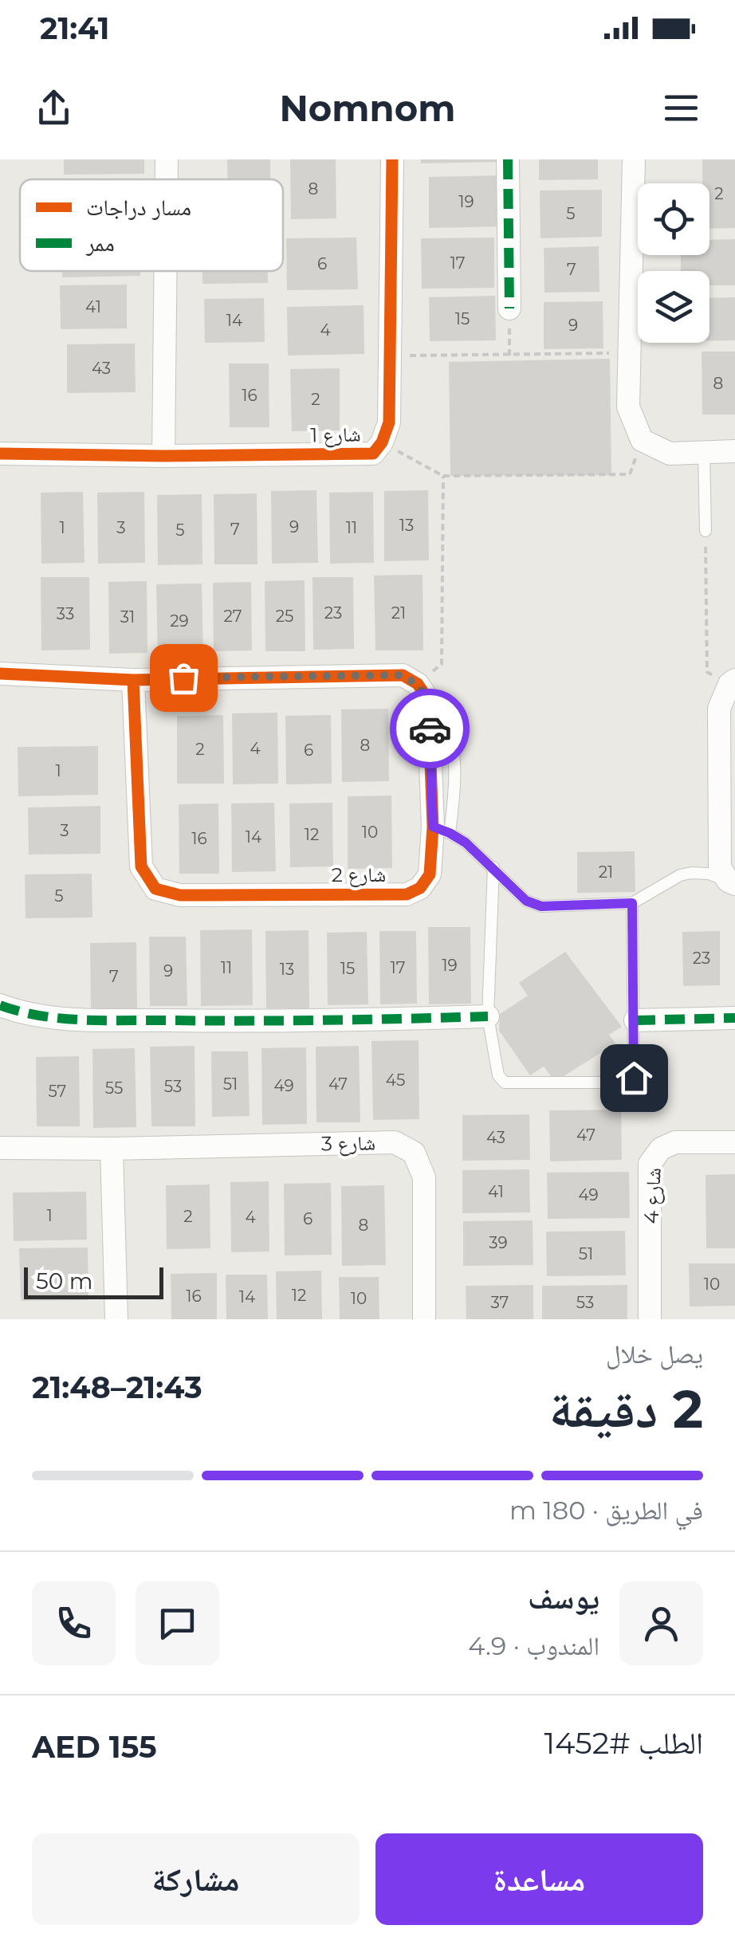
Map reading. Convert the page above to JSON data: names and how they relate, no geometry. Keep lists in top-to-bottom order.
{
  "streets": {
    "street": [
      "شارع 1",
      "شارع 2",
      "شارع 3",
      "شارع 4"
    ]
  },
  "house_numbers": [
    "8",
    "2",
    "19",
    "5",
    "17",
    "6",
    "7",
    "41",
    "15",
    "14",
    "9",
    "4",
    "43",
    "8",
    "16",
    "2",
    "13",
    "9",
    "1",
    "3",
    "11",
    "7",
    "5",
    "23",
    "21",
    "33",
    "27",
    "25",
    "31",
    "29",
    "8",
    "4",
    "2",
    "6",
    "1",
    "3",
    "10",
    "12",
    "14",
    "16",
    "21",
    "5",
    "23",
    "19",
    "11",
    "17",
    "15",
    "13",
    "9",
    "7",
    "45",
    "51",
    "47",
    "49",
    "53",
    "55",
    "57",
    "47",
    "43",
    "41",
    "49",
    "1",
    "2",
    "4",
    "6",
    "8",
    "39",
    "51",
    "10",
    "12",
    "16",
    "14",
    "10",
    "37",
    "53"
  ],
  "legend": ["مسار دراجات", "ممر"],
  "scale_bar": "50 m",
  "page": {
    "status": "21:41",
    "header": "Nomnom",
    "scale": "50 m",
    "heading": ["2 دقيقة", "يصل خلال", "21:43–21:48"],
    "panel": [
      "يوسف",
      "المندوب · 4.9",
      "الطلب #1452",
      "AED 155"
    ],
    "bar": "في الطريق · 180 m",
    "buttons": ["مساعدة", "مشاركة"]
  }
}
